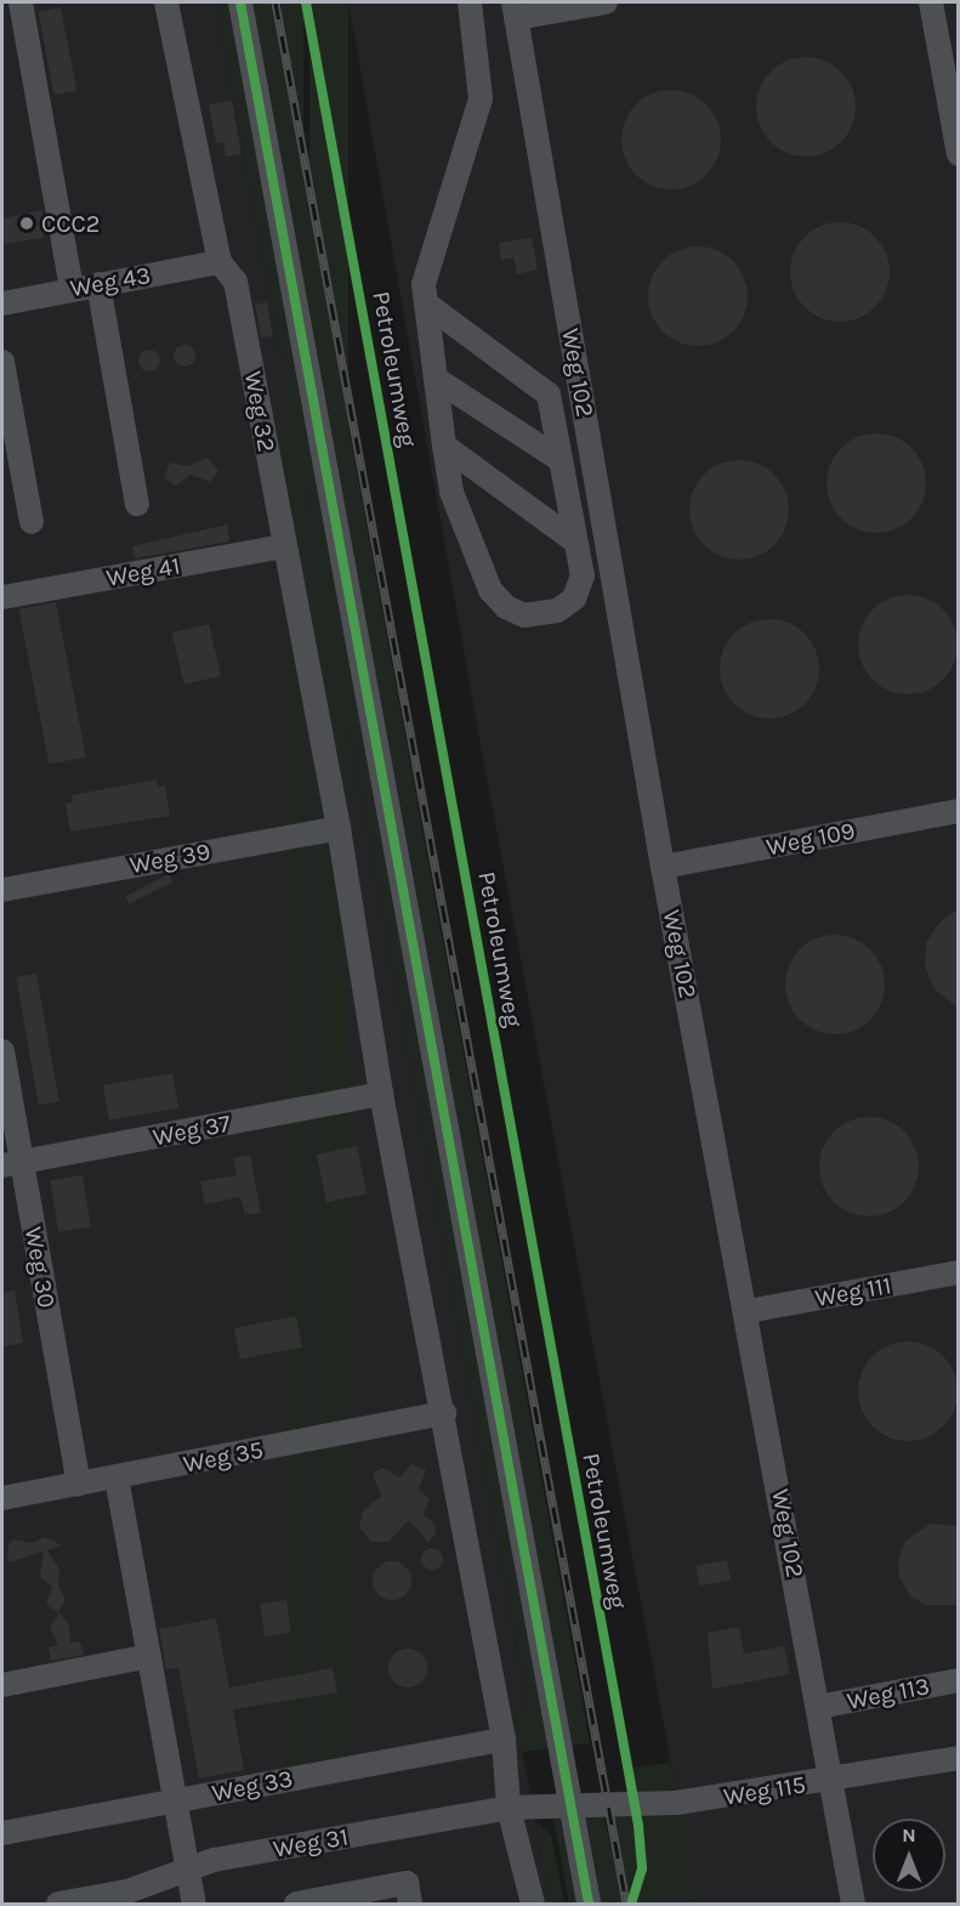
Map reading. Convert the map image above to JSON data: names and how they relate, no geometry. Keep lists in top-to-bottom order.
{
  "streets": {
    "street": [
      "Weg 43",
      "Weg 102",
      "Weg 32",
      "Weg 41",
      "Weg 109",
      "Weg 39",
      "Weg 37",
      "Weg 30",
      "Weg 111",
      "Weg 35",
      "Weg 113",
      "Weg 33",
      "Weg 115",
      "Weg 31"
    ],
    "cycle path": ["Petroleumweg"]
  },
  "crossings": [
    ["Weg 43", "Weg 32"],
    ["Weg 102", "Weg 109"],
    ["Weg 102", "Weg 111"],
    ["Weg 102", "Weg 113"],
    ["Weg 102", "Weg 115"],
    ["Weg 32", "Weg 41"],
    ["Weg 32", "Weg 39"],
    ["Weg 32", "Weg 37"],
    ["Weg 32", "Weg 35"],
    ["Weg 32", "Weg 33"],
    ["Weg 32", "Weg 31"],
    ["Weg 37", "Weg 30"],
    ["Weg 30", "Weg 35"],
    ["Weg 115", "Weg 31"]
  ],
  "places": ["CCC2"],
  "north": "top"
}
